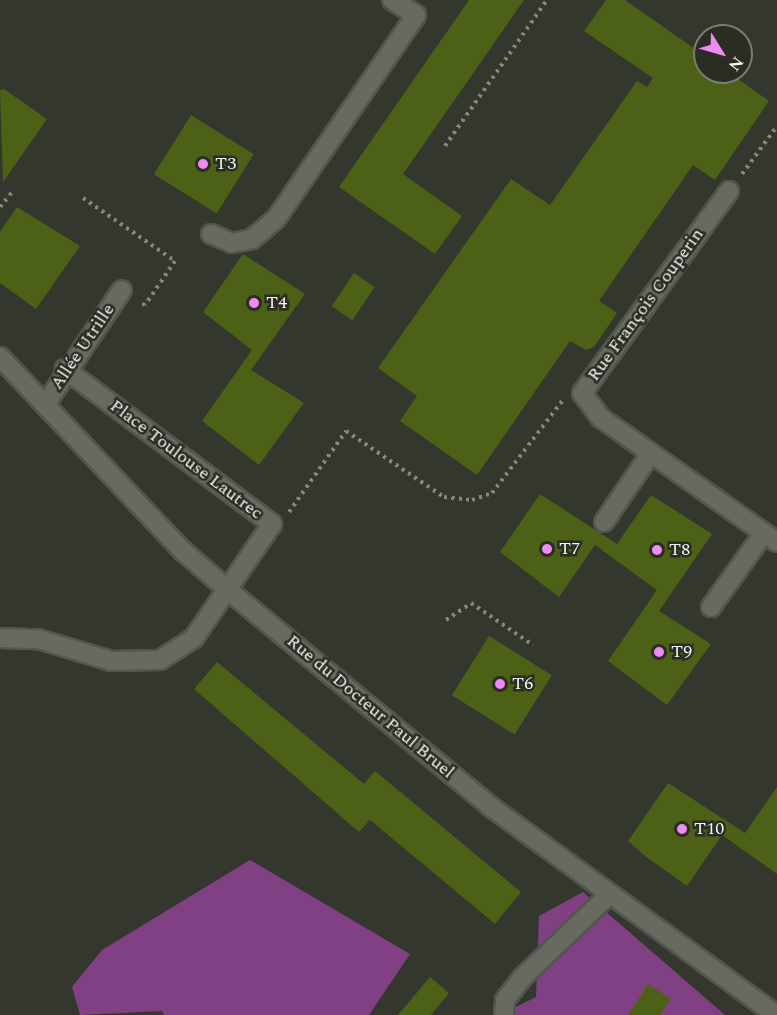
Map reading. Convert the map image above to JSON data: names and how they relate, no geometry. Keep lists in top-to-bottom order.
{
  "streets": {
    "street": [
      "Rue François Couperin",
      "Allée Utrille",
      "Place Toulouse Lautrec",
      "Rue du Docteur Paul Bruel"
    ]
  },
  "crossings": [
    ["Allée Utrille", "Place Toulouse Lautrec"],
    ["Allée Utrille", "Rue du Docteur Paul Bruel"],
    ["Place Toulouse Lautrec", "Rue du Docteur Paul Bruel"]
  ],
  "places": [
    "T3",
    "T4",
    "T7",
    "T8",
    "T9",
    "T6",
    "T10"
  ],
  "north": "bottom right"
}
